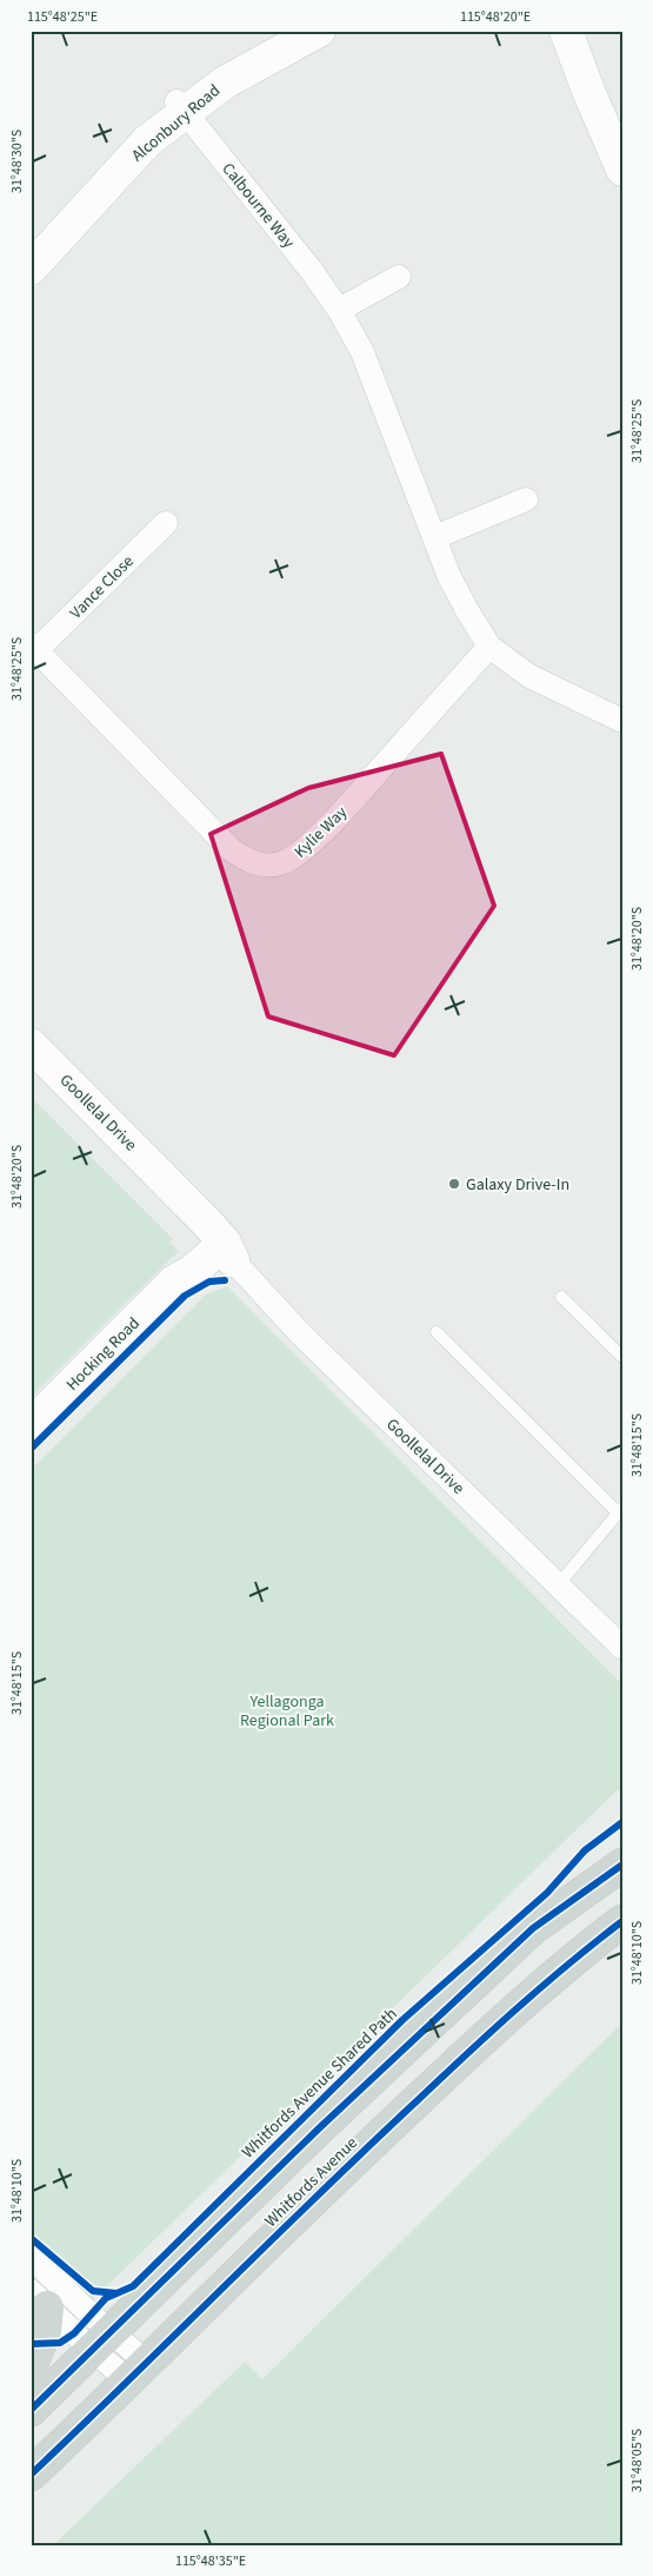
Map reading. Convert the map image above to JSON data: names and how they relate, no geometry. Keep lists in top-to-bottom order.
{
  "streets": {
    "main road": ["Whitfords Avenue"],
    "street": [
      "Alconbury Road",
      "Calbourne Way",
      "Vance Close",
      "Kylie Way",
      "Goollelal Drive",
      "Hocking Road"
    ],
    "cycle path": ["Whitfords Avenue Shared Path"]
  },
  "crossings": [
    ["Alconbury Road", "Calbourne Way"],
    ["Calbourne Way", "Kylie Way"],
    ["Vance Close", "Kylie Way"],
    ["Goollelal Drive", "Hocking Road"]
  ],
  "parks": ["Yellagonga Regional Park"],
  "places": ["Galaxy Drive-In"],
  "coordinates": [
    "115°48'25\"E",
    "115°48'20\"E",
    "31°48'30\"S",
    "31°48'25\"S",
    "31°48'20\"S",
    "31°48'15\"S",
    "31°48'10\"S",
    "31°48'05\"S",
    "115°48'35\"E"
  ]
}
